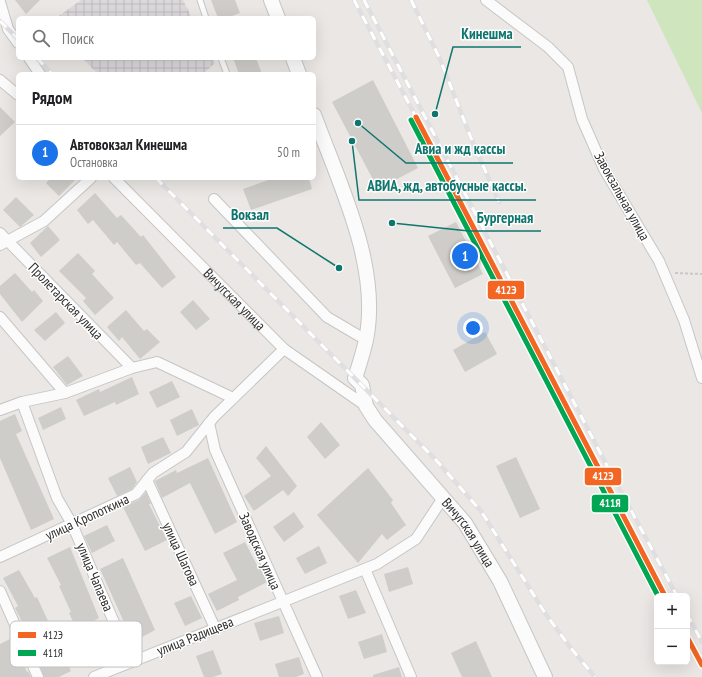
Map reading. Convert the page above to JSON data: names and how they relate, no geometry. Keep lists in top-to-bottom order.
{
  "streets": {
    "main road": ["Вичугская улица"],
    "street": [
      "Завокзальная улица",
      "Пролетарская улица",
      "улица Кропоткина",
      "Заводская улица",
      "улица Шагова",
      "улица Чапаева",
      "улица Радищева"
    ]
  },
  "crossings": [
    ["Вичугская улица", "улица Кропоткина"],
    ["Вичугская улица", "улица Радищева"],
    ["улица Кропоткина", "Заводская улица"],
    ["улица Кропоткина", "улица Шагова"],
    ["улица Кропоткина", "улица Чапаева"],
    ["Заводская улица", "улица Радищева"],
    ["улица Шагова", "улица Радищева"]
  ],
  "places": [
    "Кинешма",
    "Авиа и жд кассы",
    "АВИА, жд, автобусные кассы.",
    "Бургерная",
    "Вокзал"
  ],
  "lines": ["transit line 412Э", "transit line 411Я"],
  "legend": ["412Э", "411Я"],
  "page": {
    "search": "Поиск",
    "heading": "Рядом",
    "list": [
      {
        "mark": "1",
        "name": "Автовокзал Кинешма",
        "note": "Остановка",
        "value": "50 m"
      }
    ],
    "pins": "1",
    "map_buttons": ["+", "−"]
  }
}
